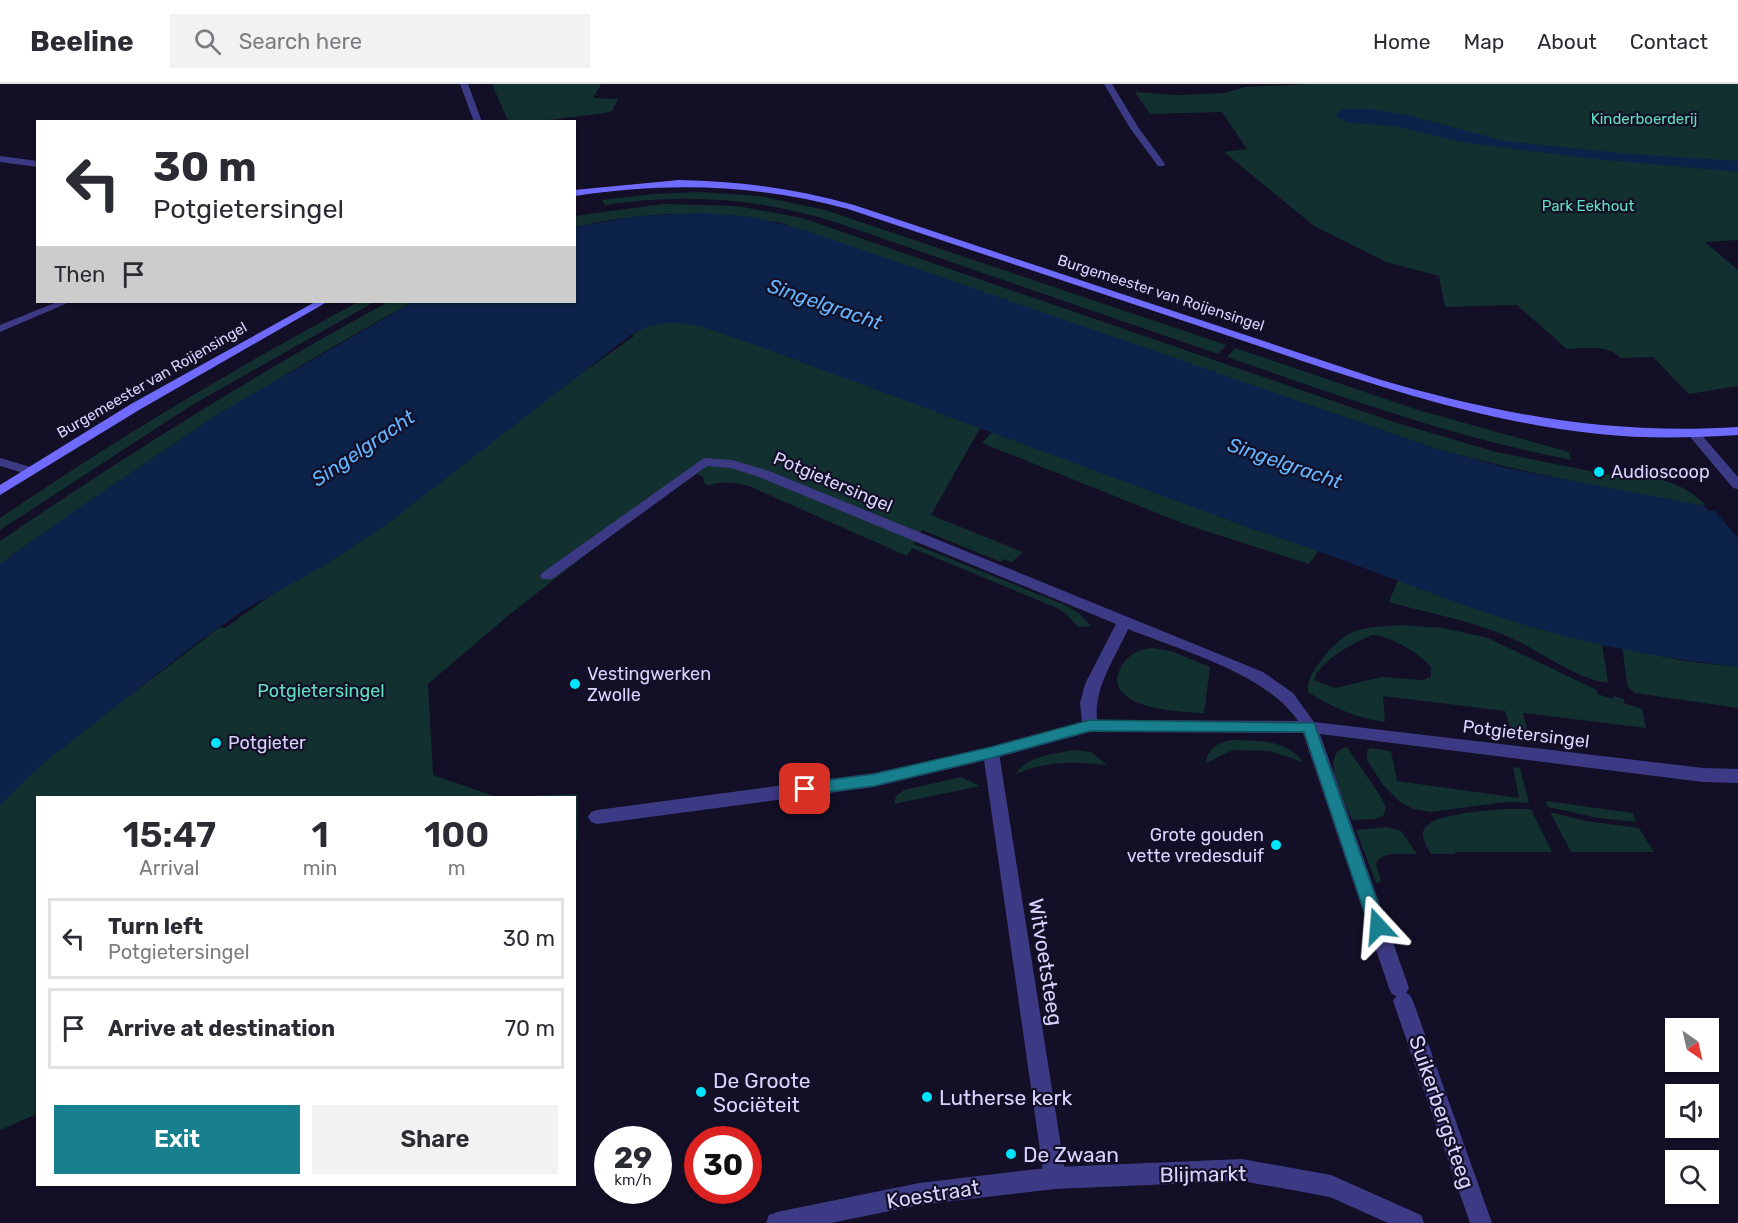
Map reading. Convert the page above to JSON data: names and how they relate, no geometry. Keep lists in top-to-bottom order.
{
  "streets": {
    "main road": ["Burgemeester van Roijensingel"],
    "street": [
      "Potgietersingel",
      "Witvoetsteeg",
      "Suikerbergsteeg",
      "Blijmarkt",
      "Koestraat"
    ]
  },
  "crossings": [
    ["Potgietersingel", "Witvoetsteeg"],
    ["Potgietersingel", "Suikerbergsteeg"],
    ["Witvoetsteeg", "Blijmarkt"],
    ["Witvoetsteeg", "Koestraat"],
    ["Blijmarkt", "Koestraat"]
  ],
  "water": ["Singelgracht"],
  "parks": ["Kinderboerderij", "Park Eekhout", "Potgietersingel"],
  "places": [
    "Audioscoop",
    "Vestingwerken Zwolle",
    "Potgieter",
    "Grote gouden vette vredesduif",
    "De Groote Sociëteit",
    "Lutherse kerk",
    "De Zwaan"
  ],
  "north": "bottom right",
  "page": {
    "header": "Beeline",
    "search": "Search here",
    "nav": [
      "Home",
      "Map",
      "About",
      "Contact"
    ],
    "turn": ["30 m", "Potgietersingel"],
    "then": "Then",
    "eta": [
      "15:47",
      "Arrival",
      "1",
      "min",
      "100",
      "m"
    ],
    "list": [
      {
        "name": "Turn left",
        "note": "Potgietersingel",
        "value": "30 m"
      },
      {
        "name": "Arrive at destination",
        "value": "70 m"
      }
    ],
    "buttons": ["Exit", "Share"],
    "speed": "29 km/h",
    "limit": "30"
  }
}
